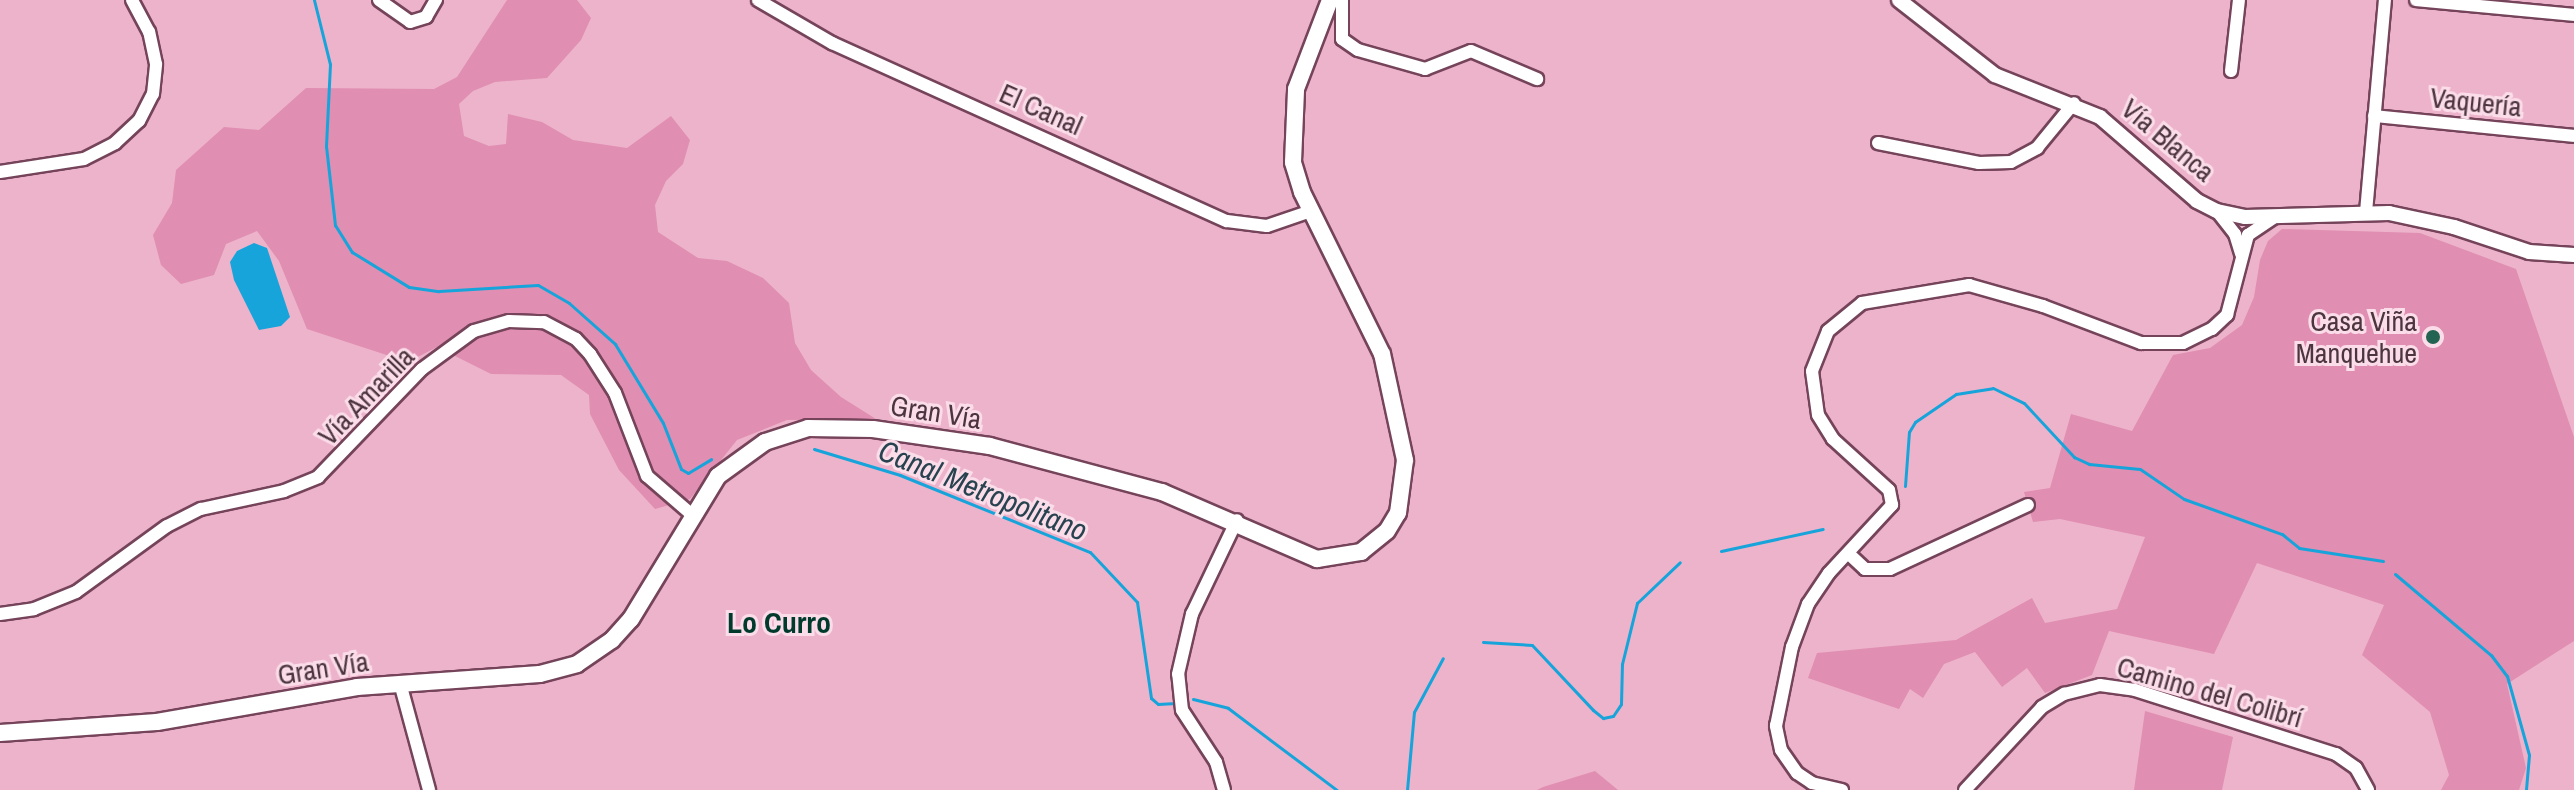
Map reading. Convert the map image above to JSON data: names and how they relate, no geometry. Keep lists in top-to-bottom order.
{
  "streets": {
    "main road": ["Gran Vía"],
    "street": [
      "Vaquería",
      "El Canal",
      "Vía Blanca",
      "Vía Amarilla",
      "Camino del Colibrí"
    ]
  },
  "crossings": [
    ["El Canal", "Gran Vía"],
    ["Vía Amarilla", "Gran Vía"]
  ],
  "districts": ["Lo Curro"],
  "water": ["Canal Metropolitano"],
  "places": ["Casa Viña Manquehue"]
}
